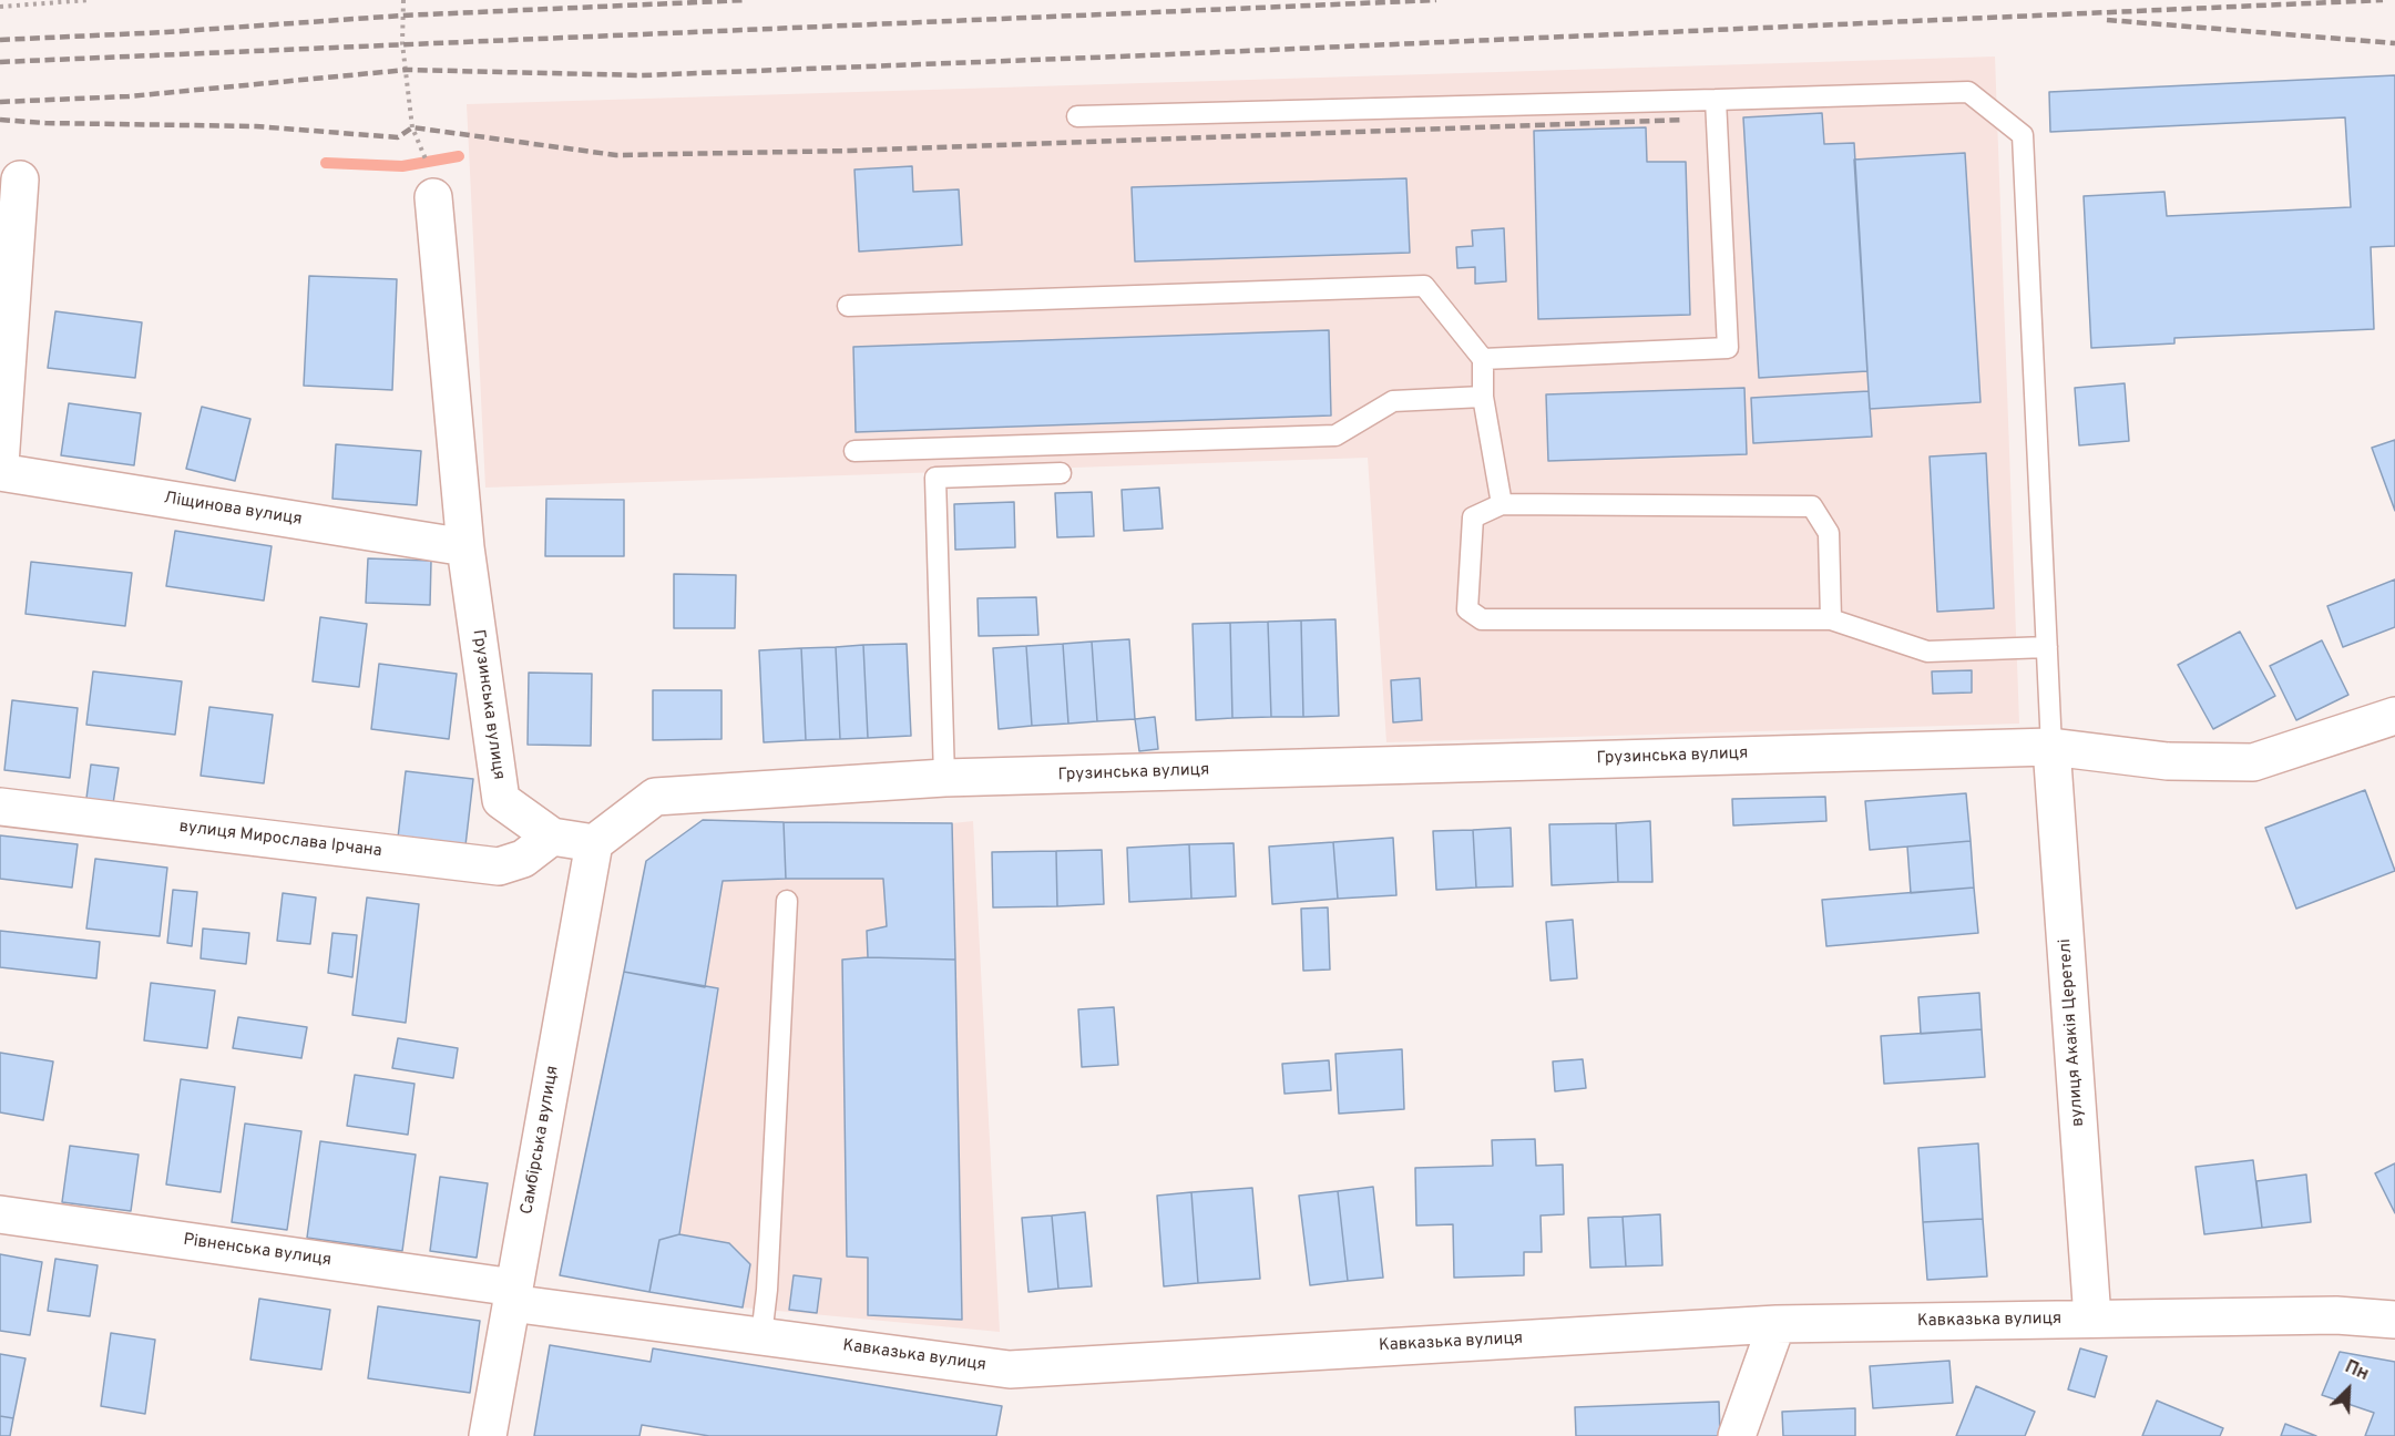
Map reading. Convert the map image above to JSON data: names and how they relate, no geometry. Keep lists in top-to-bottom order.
{
  "streets": {
    "street": [
      "Ліщинова вулиця",
      "Грузинська вулиця",
      "вулиця Мирослава Ірчана",
      "вулиця Акакія Церетелі",
      "Самбірська вулиця",
      "Рівненська вулиця",
      "Кавказька вулиця"
    ]
  },
  "crossings": [
    ["Ліщинова вулиця", "Грузинська вулиця"],
    ["Грузинська вулиця", "вулиця Мирослава Ірчана"],
    ["Грузинська вулиця", "вулиця Акакія Церетелі"],
    ["Грузинська вулиця", "Самбірська вулиця"],
    ["вулиця Акакія Церетелі", "Кавказька вулиця"],
    ["Самбірська вулиця", "Рівненська вулиця"],
    ["Самбірська вулиця", "Кавказька вулиця"],
    ["Рівненська вулиця", "Кавказька вулиця"]
  ],
  "north": "top right"
}
